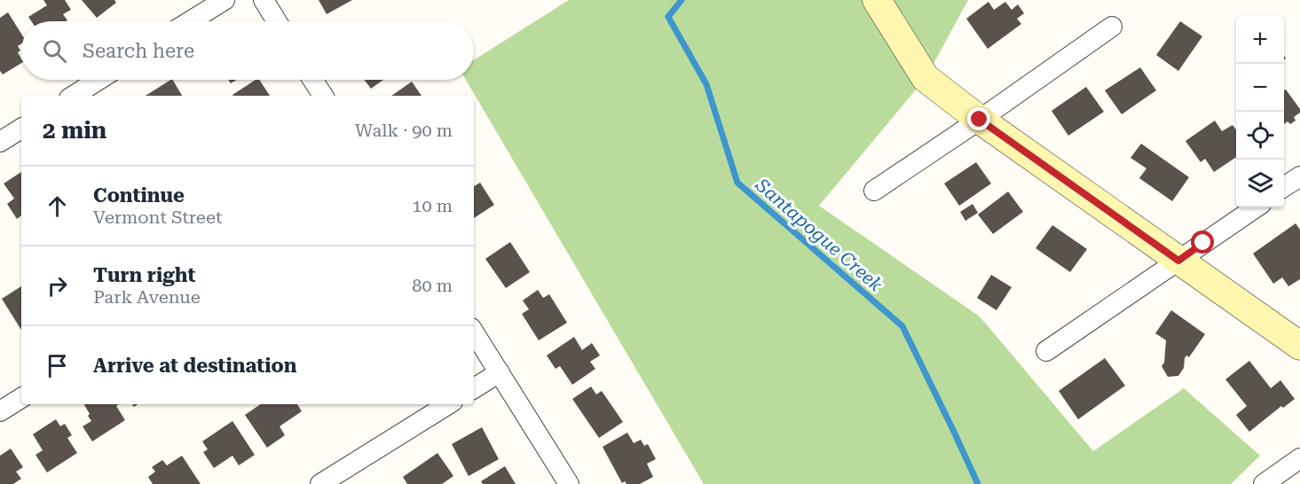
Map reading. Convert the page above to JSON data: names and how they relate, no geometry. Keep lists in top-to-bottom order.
{
  "water": ["Santapogue Creek"],
  "page": {
    "map_buttons": ["+", "−"],
    "search": "Search here",
    "heading": ["2 min", "Walk · 90 m"],
    "list": [
      ["Continue", "Vermont Street", "10 m"],
      ["Turn right", "Park Avenue", "80 m"],
      "Arrive at destination"
    ]
  }
}
